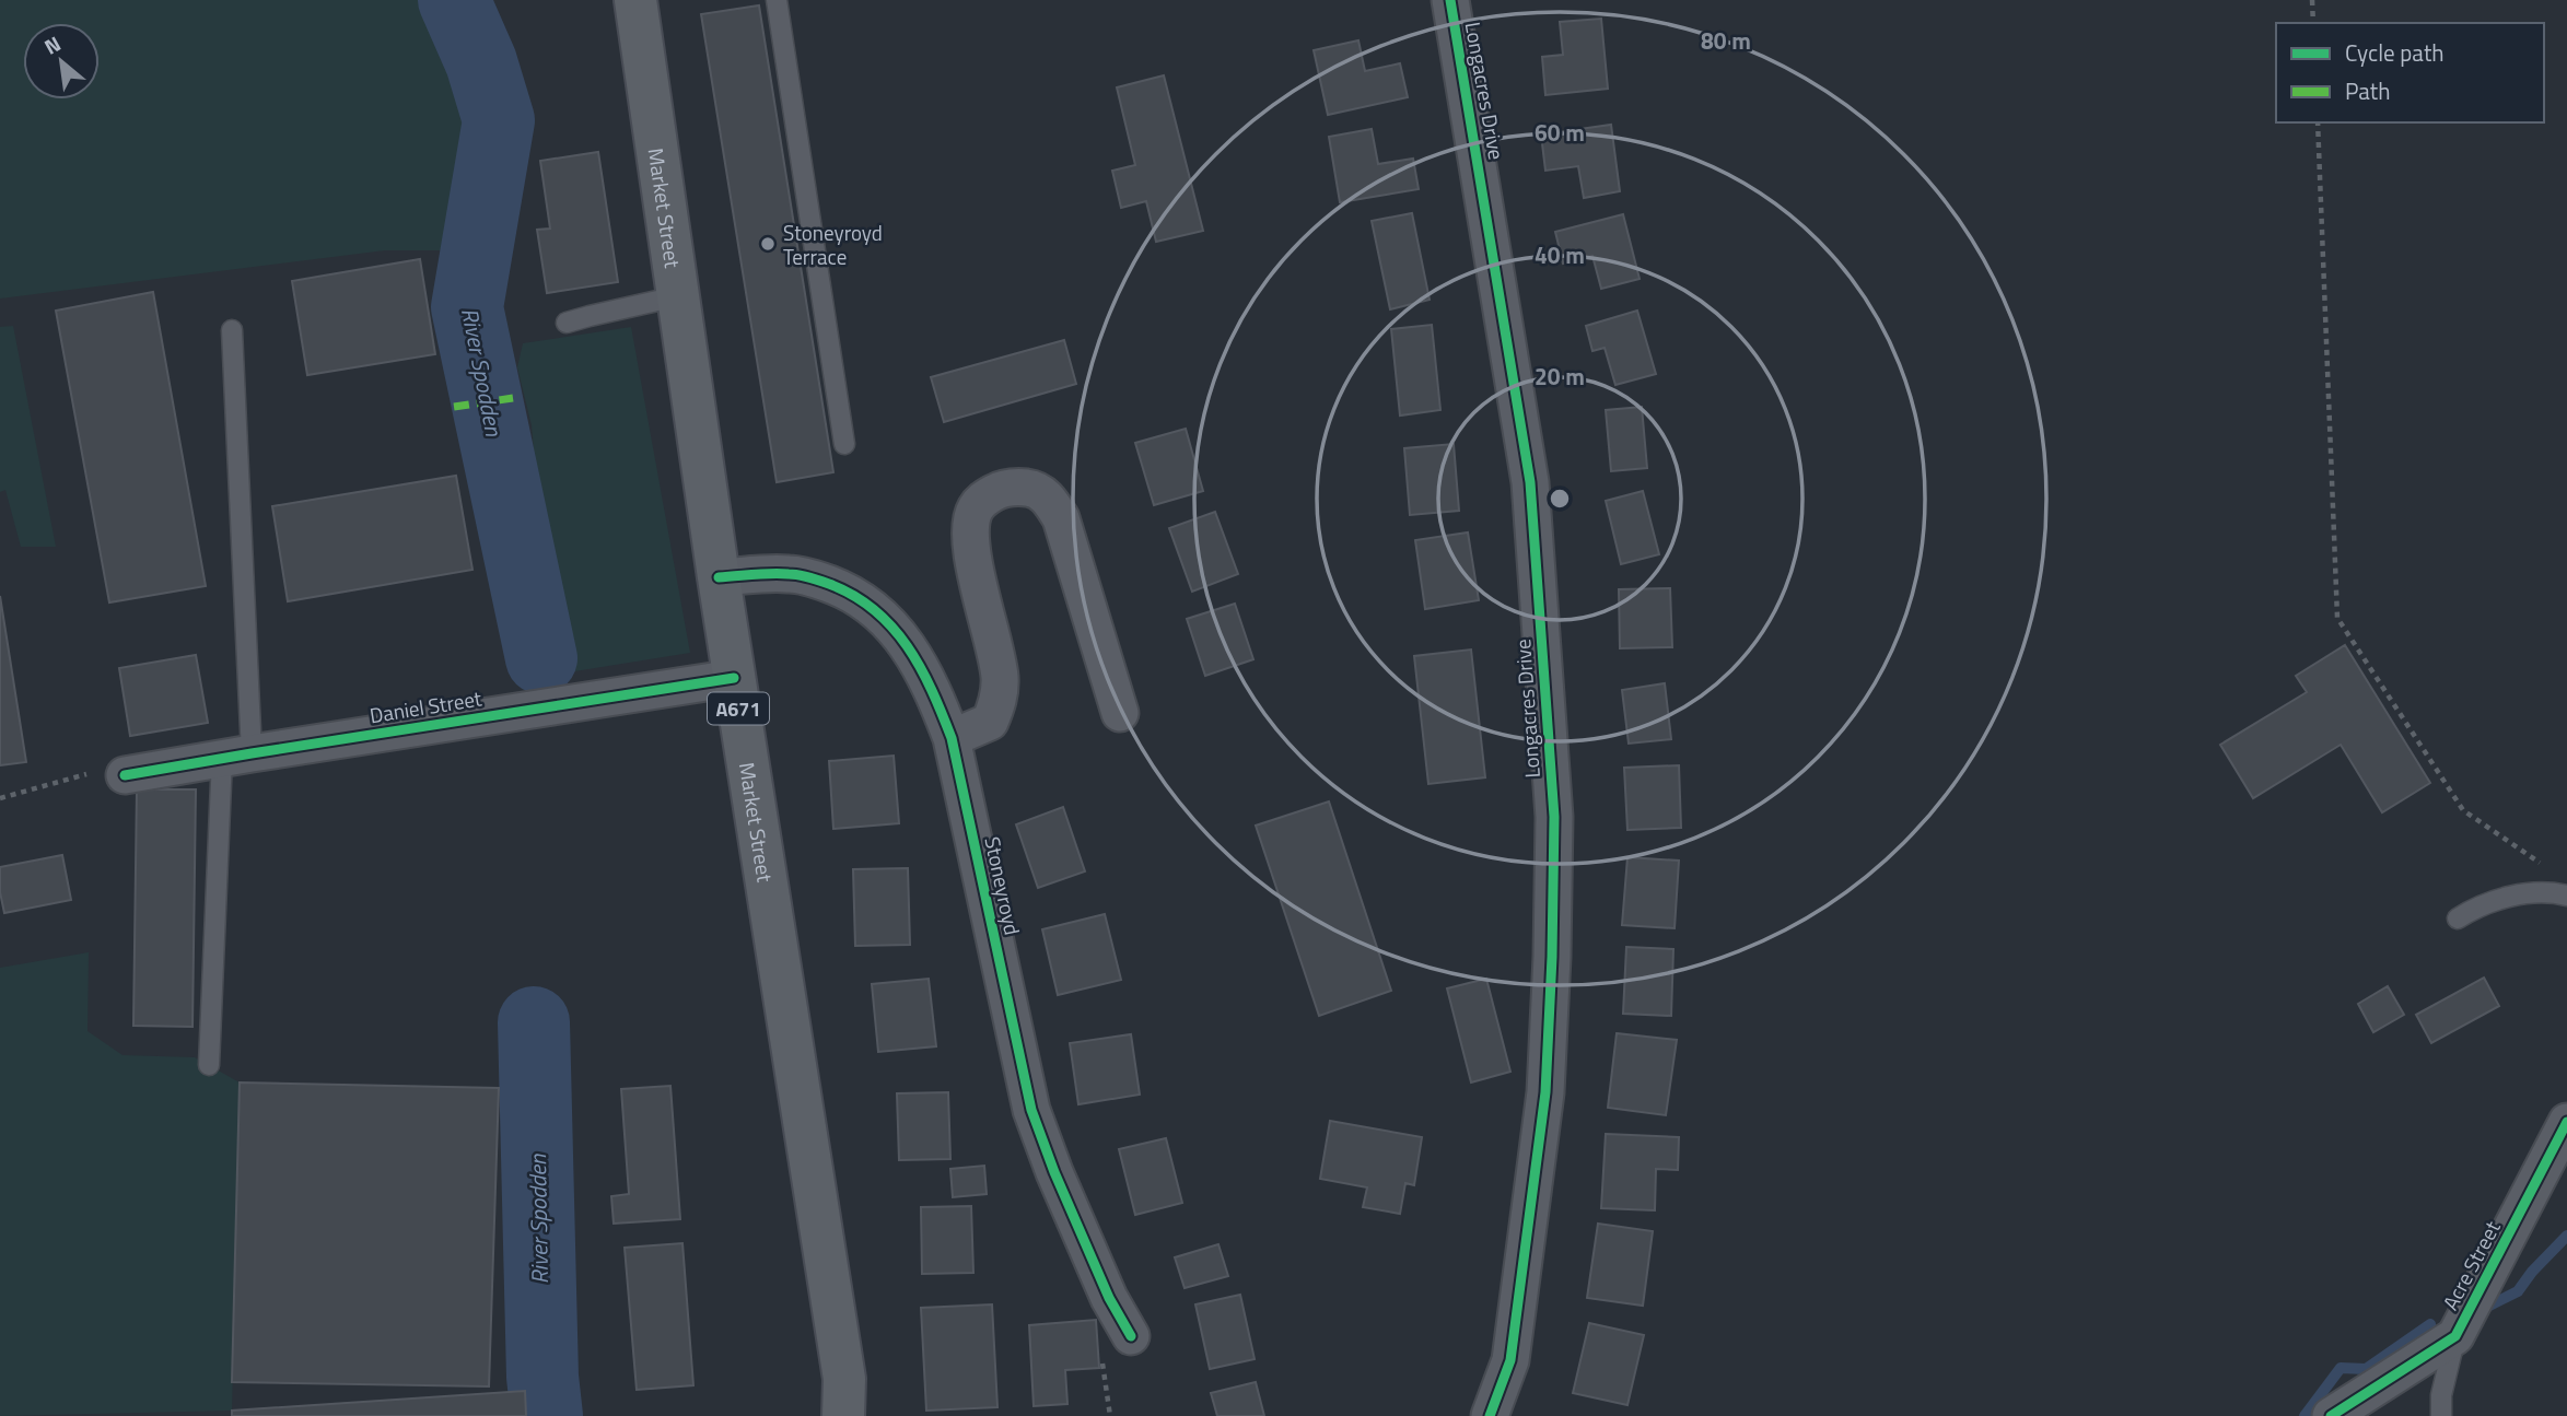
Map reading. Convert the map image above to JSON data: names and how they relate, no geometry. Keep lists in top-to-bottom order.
{
  "streets": {
    "main road": ["Market Street", "A671"],
    "street": [
      "Longacres Drive",
      "Daniel Street",
      "Stoneyroyd",
      "Acre Street"
    ]
  },
  "crossings": [
    ["Market Street", "Daniel Street"],
    ["Market Street", "Stoneyroyd"]
  ],
  "water": ["River Spodden"],
  "places": ["Stoneyroyd Terrace"],
  "legend": ["Cycle path", "Path"],
  "north": "top left",
  "rings": [
    "80 m",
    "60 m",
    "40 m",
    "20 m"
  ]
}
